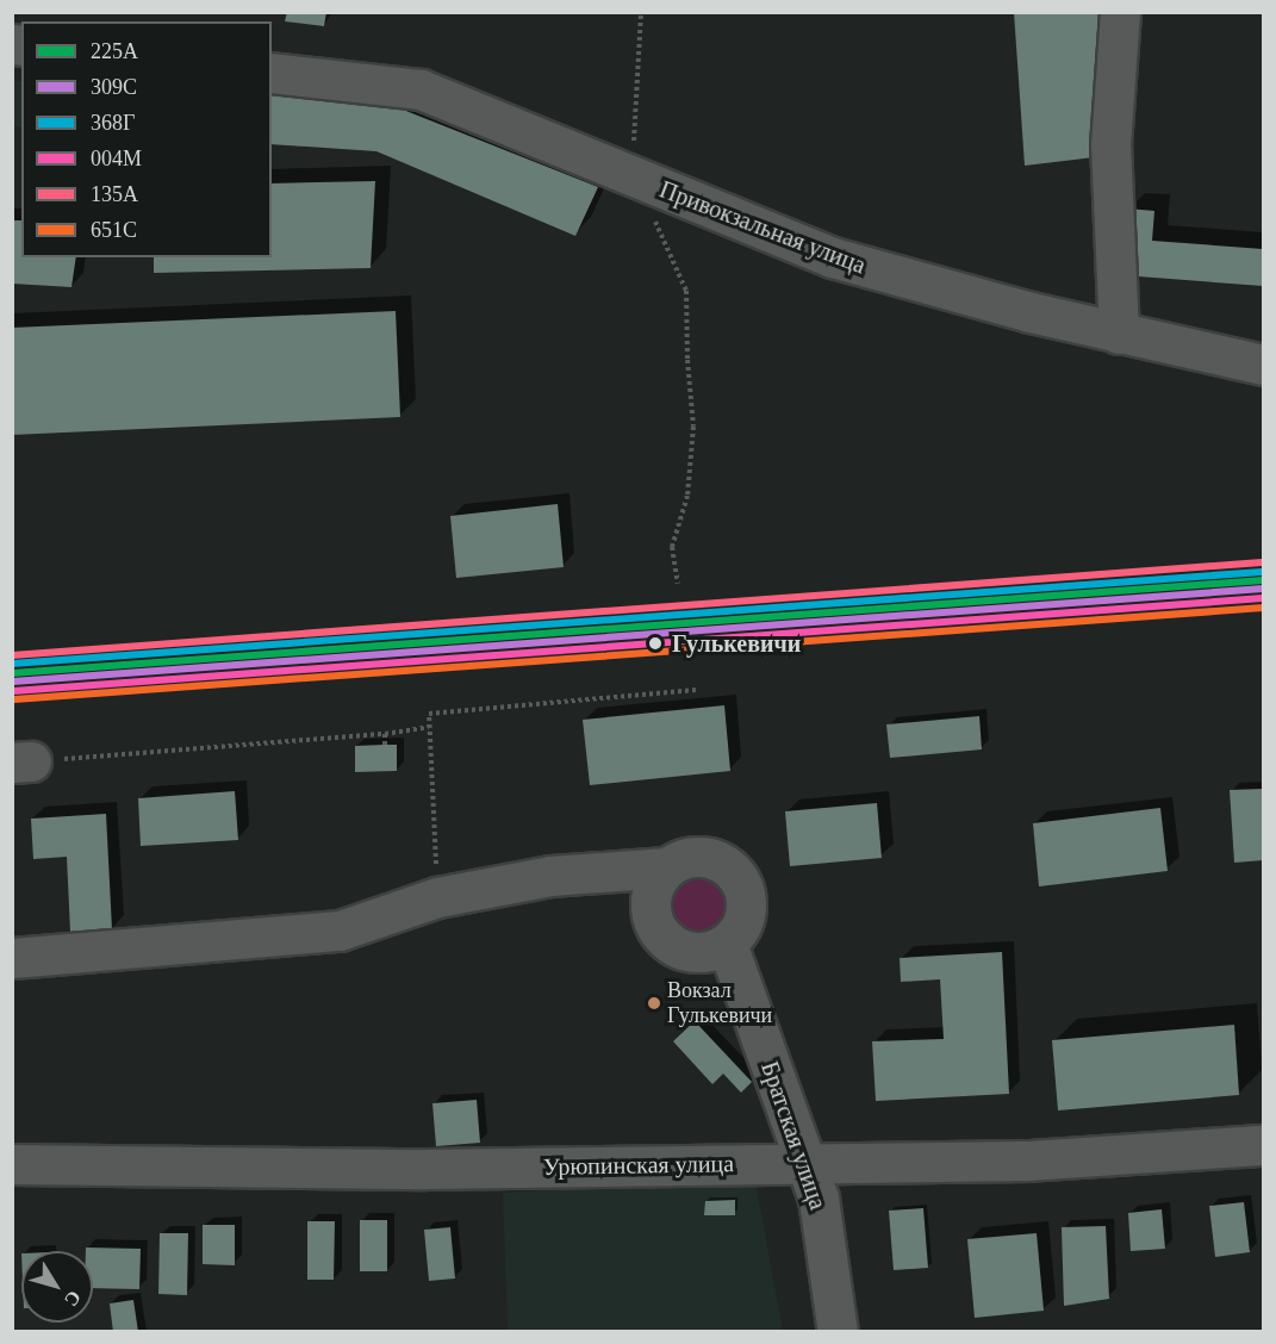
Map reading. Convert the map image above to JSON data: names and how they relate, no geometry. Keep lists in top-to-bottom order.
{
  "streets": {
    "street": ["Привокзальная улица", "Братская улица", "Урюпинская улица"]
  },
  "crossings": [
    ["Братская улица", "Урюпинская улица"]
  ],
  "places": ["Гулькевичи", "Вокзал Гулькевичи"],
  "lines": [
    "transit line 135А",
    "transit line 368Г",
    "transit line 225А",
    "transit line 309С",
    "transit line 004М",
    "transit line 651С"
  ],
  "legend": [
    "225А",
    "309С",
    "368Г",
    "004М",
    "135А",
    "651С"
  ],
  "north": "bottom right"
}
